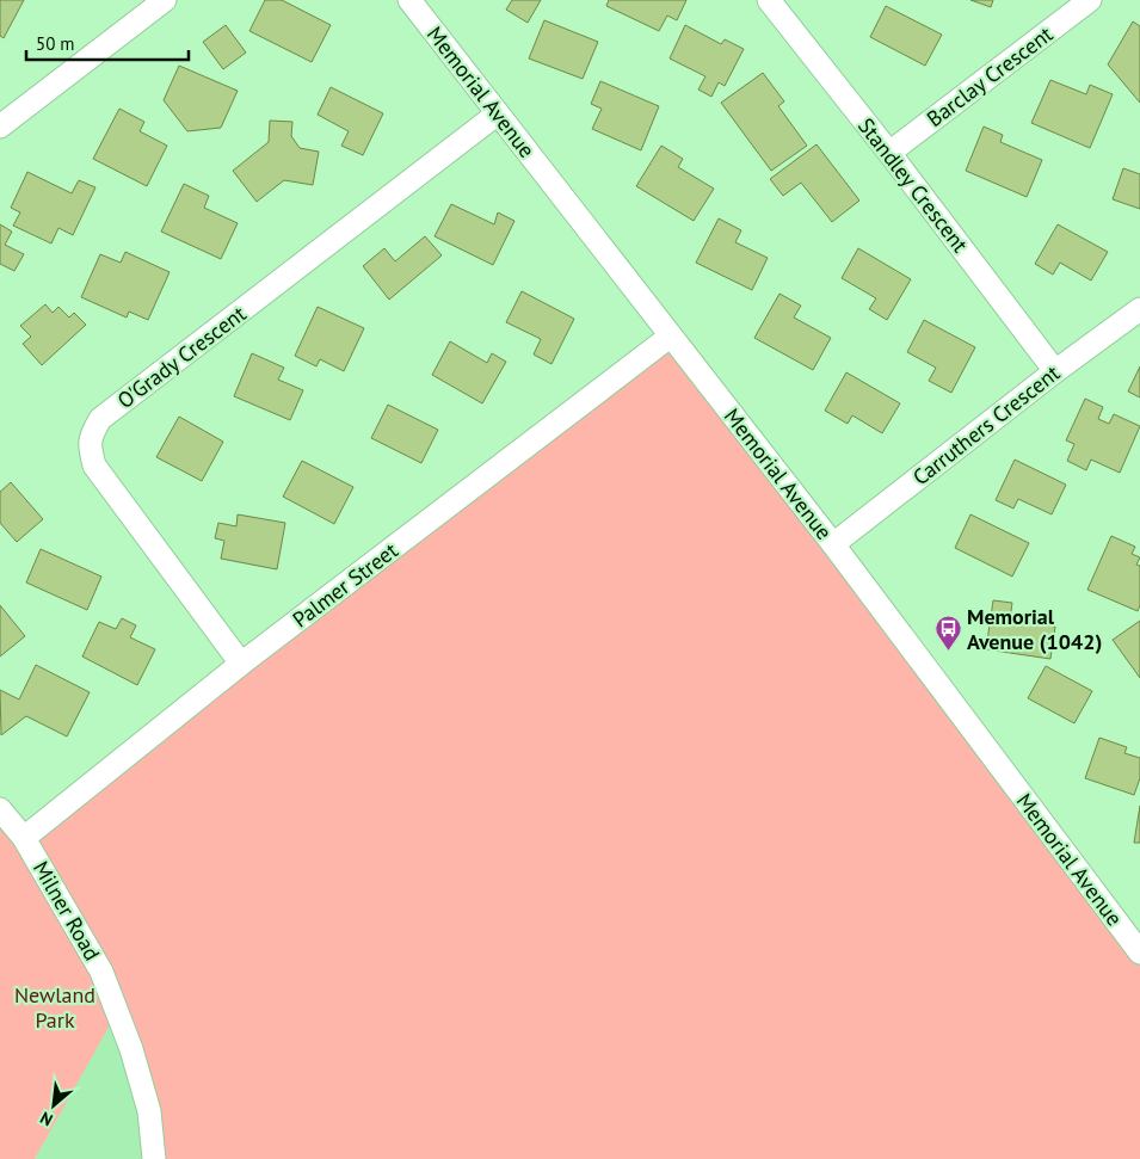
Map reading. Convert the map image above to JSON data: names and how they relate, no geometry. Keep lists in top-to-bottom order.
{
  "streets": {
    "street": [
      "Barclay Crescent",
      "Memorial Avenue",
      "Standley Crescent",
      "O'Grady Crescent",
      "Carruthers Crescent",
      "Palmer Street",
      "Milner Road"
    ]
  },
  "crossings": [
    ["Barclay Crescent", "Standley Crescent"],
    ["Memorial Avenue", "O'Grady Crescent"],
    ["Memorial Avenue", "Carruthers Crescent"],
    ["Memorial Avenue", "Palmer Street"],
    ["Standley Crescent", "Carruthers Crescent"],
    ["O'Grady Crescent", "Palmer Street"],
    ["Palmer Street", "Milner Road"]
  ],
  "parks": ["Newland Park"],
  "places": {
    "bus stop": ["Memorial Avenue (1042)"]
  },
  "scale_bar": "50 m",
  "north": "bottom left"
}
